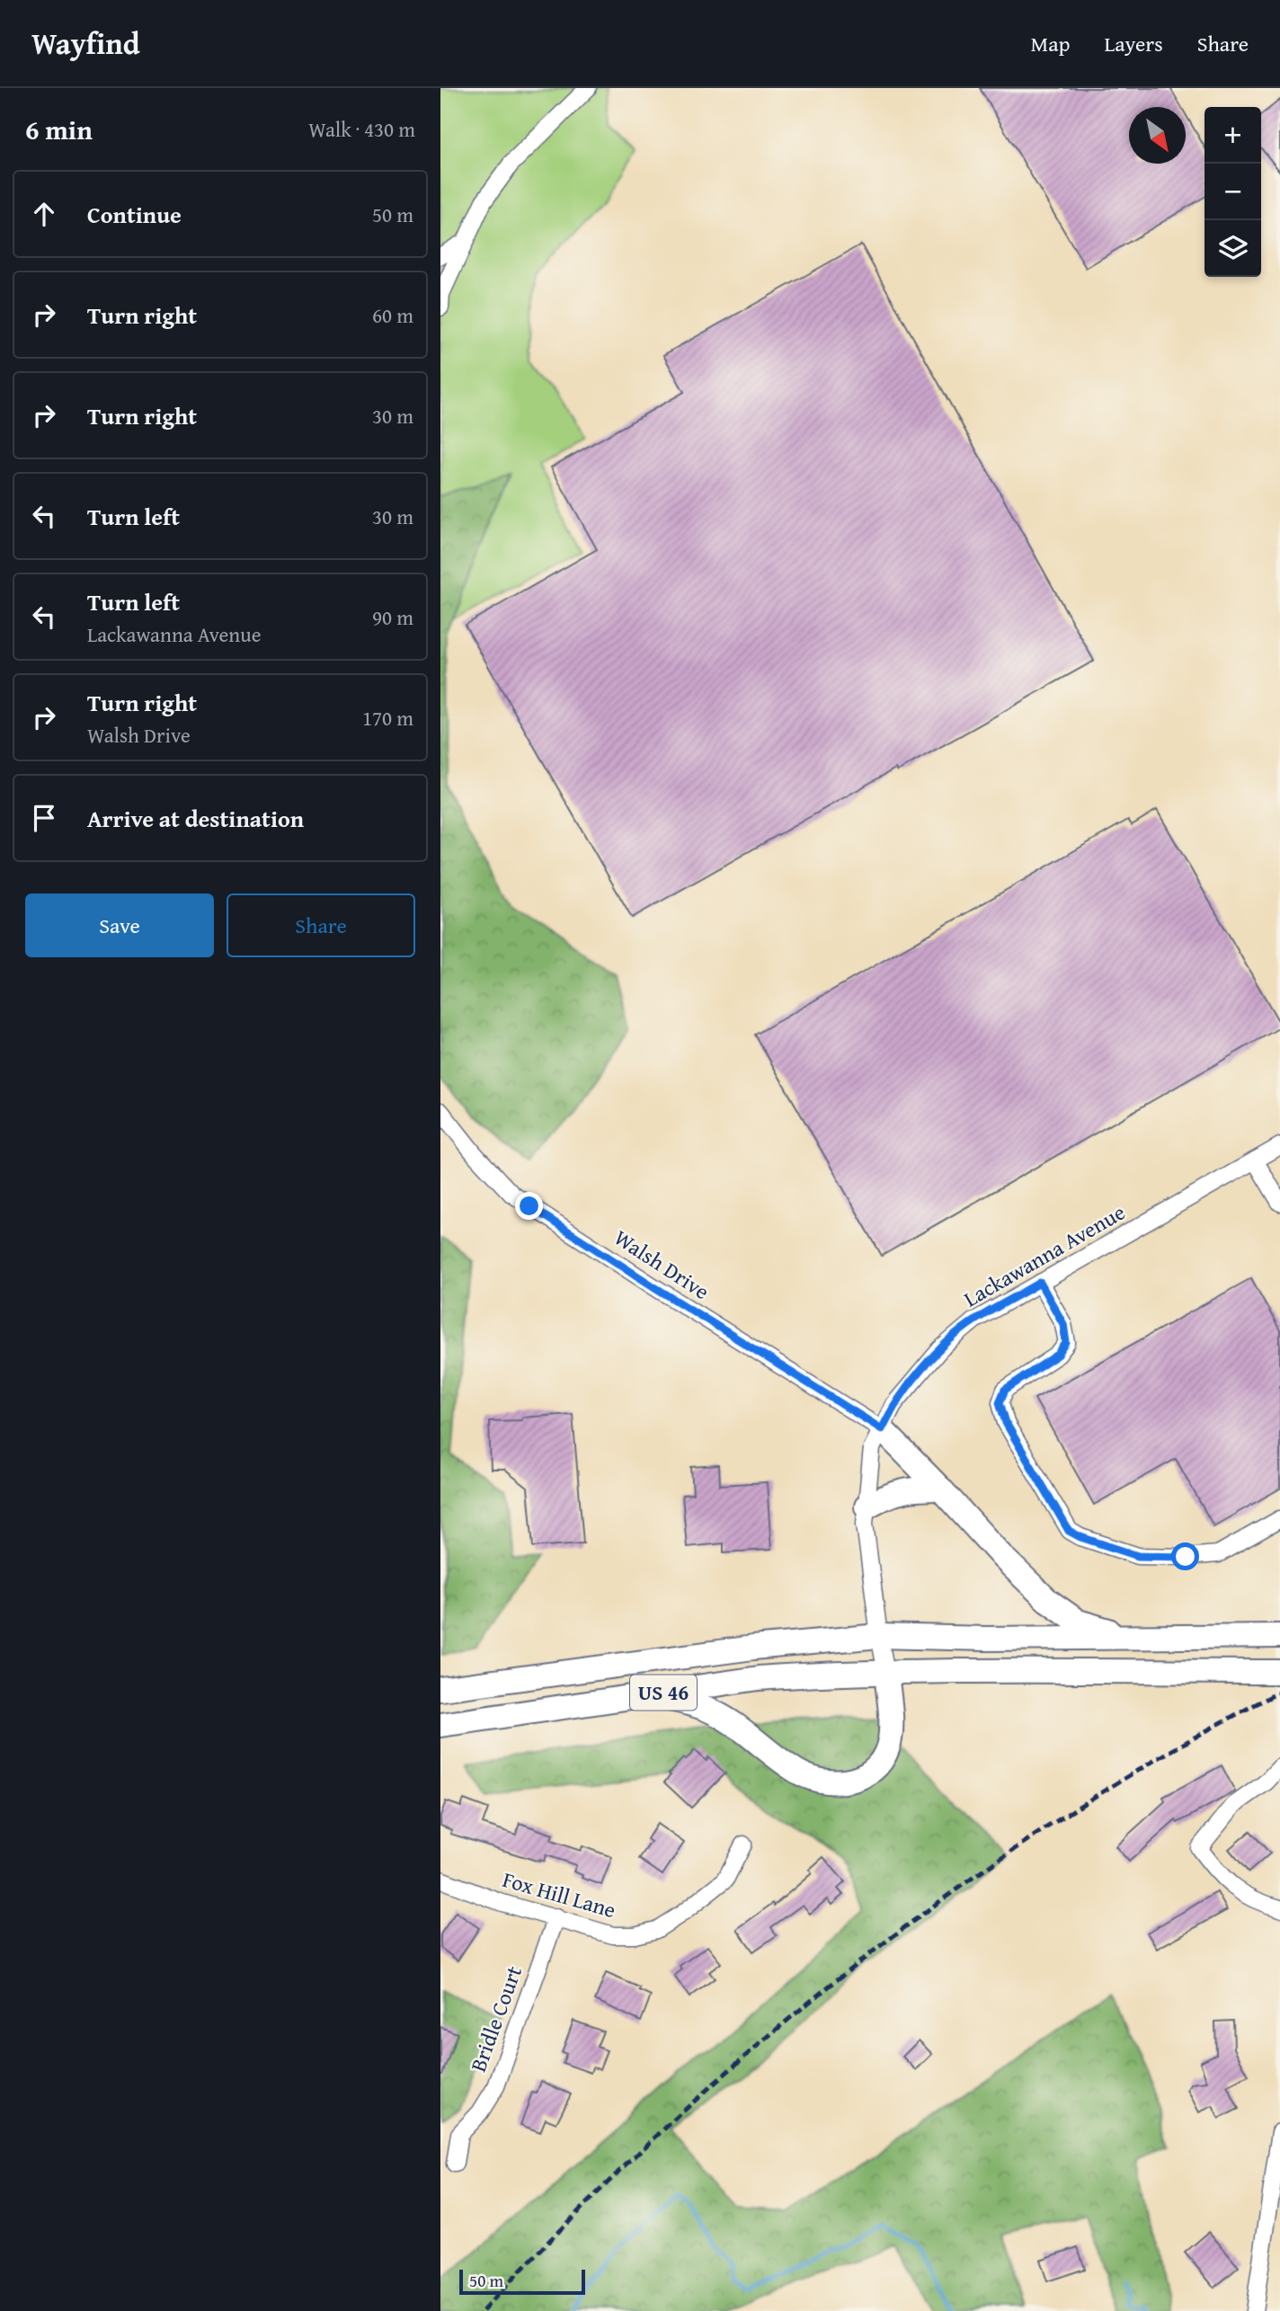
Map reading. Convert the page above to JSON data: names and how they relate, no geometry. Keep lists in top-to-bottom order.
{
  "streets": {
    "highway": ["US 46"],
    "street": [
      "Lackawanna Avenue",
      "Walsh Drive",
      "Fox Hill Lane",
      "Bridle Court"
    ]
  },
  "crossings": [
    ["Lackawanna Avenue", "Walsh Drive"],
    ["Lackawanna Avenue", "US 46"],
    ["Fox Hill Lane", "Bridle Court"]
  ],
  "scale_bar": "50 m",
  "north": "bottom right",
  "page": {
    "header": "Wayfind",
    "nav": ["Map", "Layers", "Share"],
    "heading": ["6 min", "Walk · 430 m"],
    "map_buttons": ["+", "−"],
    "list": [
      ["Continue", "50 m"],
      ["Turn right", "60 m"],
      ["Turn right", "30 m"],
      ["Turn left", "30 m"],
      ["Turn left", "Lackawanna Avenue", "90 m"],
      ["Turn right", "Walsh Drive", "170 m"],
      "Arrive at destination"
    ],
    "buttons": ["Save", "Share"],
    "scale": "50 m"
  }
}
